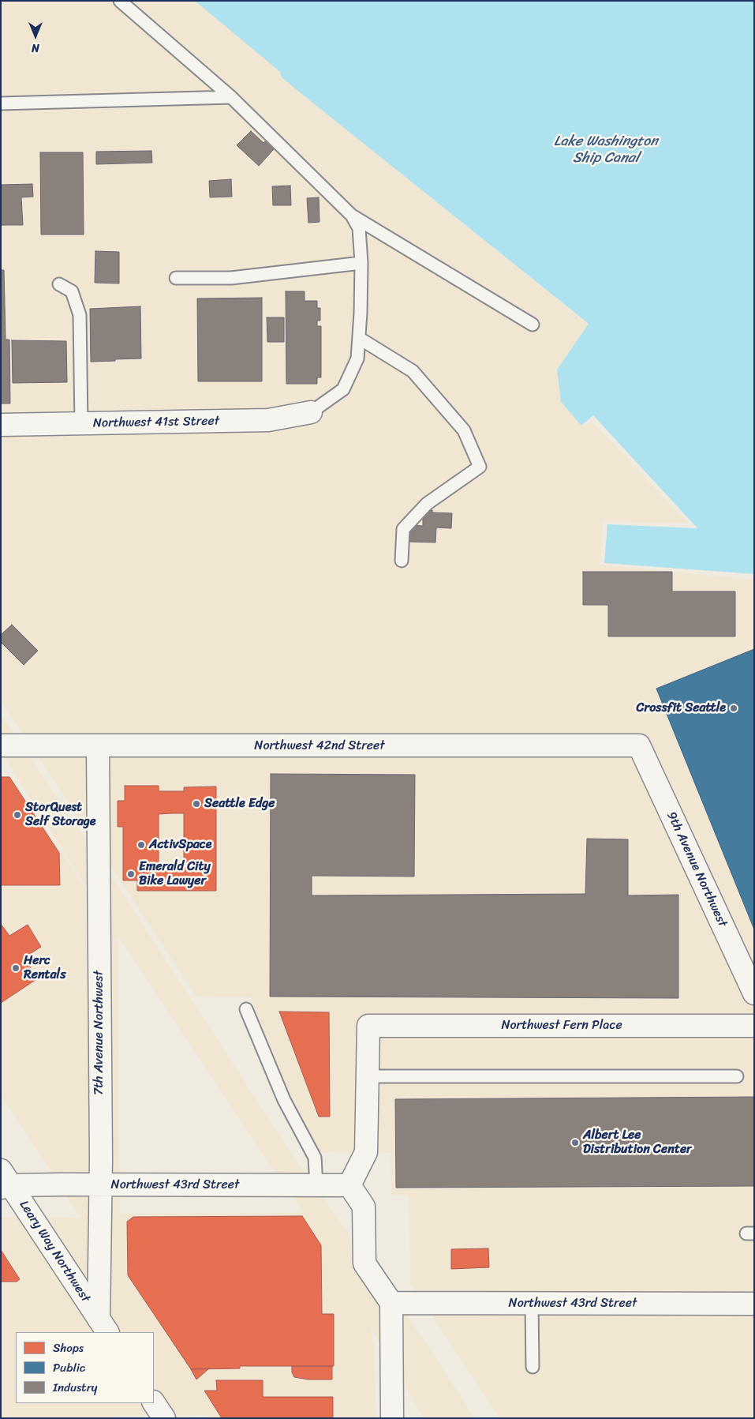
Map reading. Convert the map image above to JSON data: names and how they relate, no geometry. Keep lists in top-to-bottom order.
{
  "streets": {
    "street": [
      "Northwest 41st Street",
      "Northwest 42nd Street",
      "9th Avenue Northwest",
      "Northwest Fern Place",
      "7th Avenue Northwest",
      "Northwest 43rd Street",
      "Leary Way Northwest"
    ]
  },
  "crossings": [
    ["Northwest 42nd Street", "9th Avenue Northwest"],
    ["Northwest 42nd Street", "7th Avenue Northwest"],
    ["7th Avenue Northwest", "Northwest 43rd Street"],
    ["7th Avenue Northwest", "Leary Way Northwest"],
    ["Northwest 43rd Street", "Leary Way Northwest"]
  ],
  "water": ["Lake Washington Ship Canal"],
  "places": [
    "Crossfit Seattle",
    "Seattle Edge",
    "StorQuest Self Storage",
    "ActivSpace",
    "Emerald City Bike Lawyer",
    "Herc Rentals",
    "Albert Lee Distribution Center"
  ],
  "legend": ["Shops", "Public", "Industry"],
  "north": "bottom"
}
